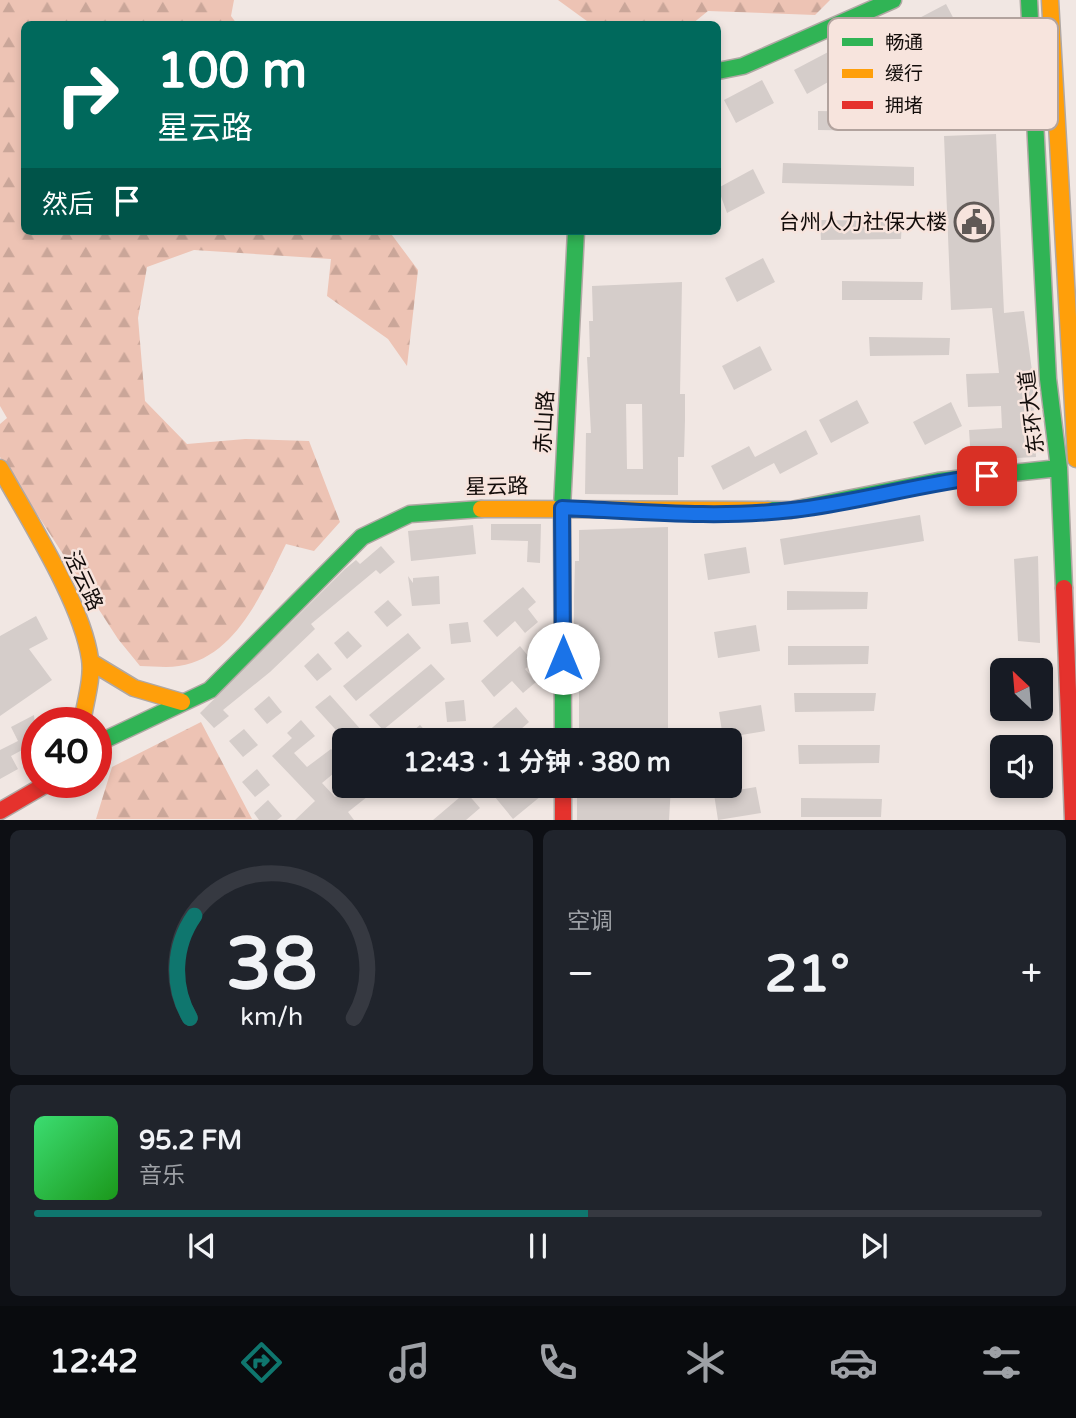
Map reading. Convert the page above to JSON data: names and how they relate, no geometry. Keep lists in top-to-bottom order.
{
  "streets": {
    "street": [
      "东环大道",
      "赤山路",
      "星云路",
      "泾云路"
    ]
  },
  "crossings": [
    ["东环大道", "星云路"],
    ["赤山路", "星云路"]
  ],
  "places": {
    "public building": ["台州人力社保大楼"]
  },
  "legend": ["畅通", "缓行", "拥堵"],
  "north": "top left",
  "page": {
    "turn": ["100 m", "星云路"],
    "then": "然后",
    "limit": "40",
    "trip": "12:43 · 1 分钟 · 380 m",
    "tile": "空调",
    "heat": ["−", "21°", "+"],
    "song": ["95.2 FM", "音乐"],
    "tabs": "12:42",
    "gauge": ["38", "km/h"]
  }
}
